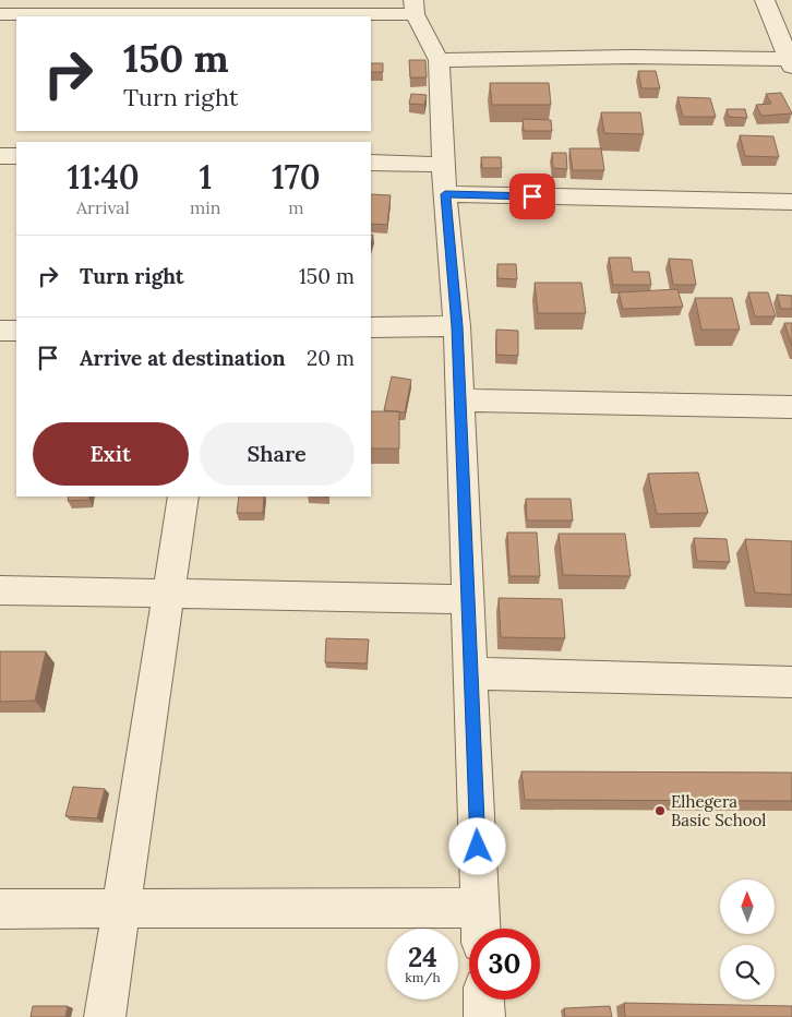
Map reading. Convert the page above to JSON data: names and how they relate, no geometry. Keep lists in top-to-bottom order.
{
  "places": ["Elhegera Basic School"],
  "north": "top",
  "page": {
    "turn": ["150 m", "Turn right"],
    "eta": [
      "11:40",
      "Arrival",
      "1",
      "min",
      "170",
      "m"
    ],
    "list": [
      {
        "name": "Turn right",
        "value": "150 m"
      },
      {
        "name": "Arrive at destination",
        "value": "20 m"
      }
    ],
    "buttons": ["Exit", "Share"],
    "speed": "24 km/h",
    "limit": "30"
  }
}
